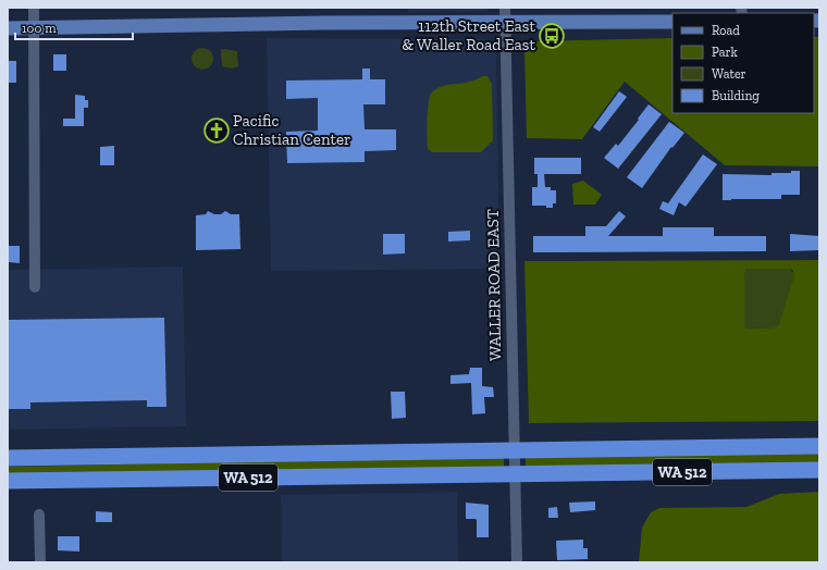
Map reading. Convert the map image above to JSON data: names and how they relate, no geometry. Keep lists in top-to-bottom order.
{
  "streets": {
    "highway": ["WA 512"],
    "street": ["WALLER ROAD EAST"]
  },
  "places": {
    "bus stop": ["112th Street East & Waller Road East"],
    "church": ["Pacific Christian Center"]
  },
  "legend": [
    "Road",
    "Park",
    "Water",
    "Building"
  ],
  "scale_bar": "100 m"
}
